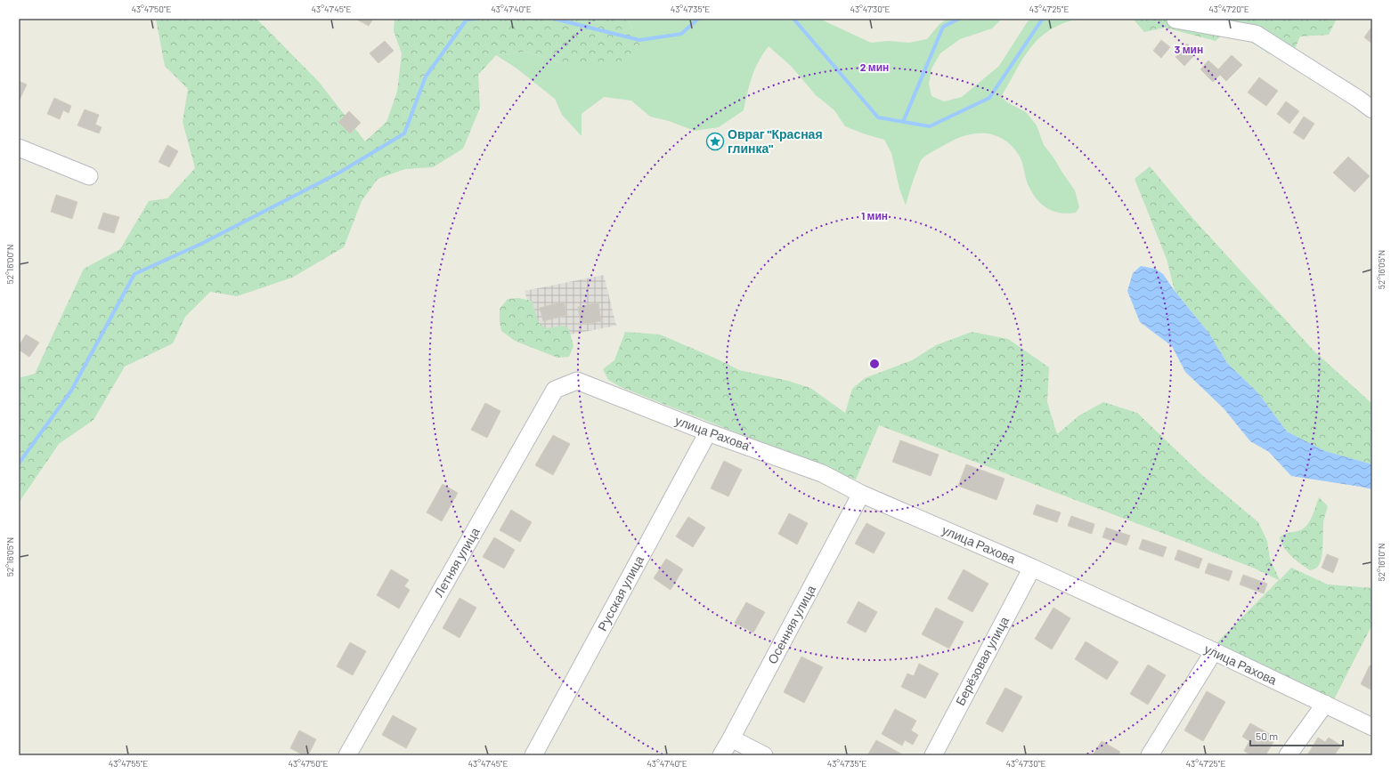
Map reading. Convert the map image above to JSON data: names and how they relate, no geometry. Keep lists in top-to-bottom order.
{
  "streets": {
    "street": [
      "улица Рахова",
      "Летняя улица",
      "Русская улица",
      "Осенняя улица",
      "Берёзовая улица"
    ]
  },
  "crossings": [
    ["улица Рахова", "Летняя улица"],
    ["улица Рахова", "Русская улица"],
    ["улица Рахова", "Осенняя улица"],
    ["улица Рахова", "Берёзовая улица"]
  ],
  "places": {
    "place": ["Овраг \"Красная глинка\""]
  },
  "scale_bar": "50 m",
  "coordinates": [
    "43°47'50\"E",
    "43°47'45\"E",
    "43°47'40\"E",
    "43°47'35\"E",
    "43°47'30\"E",
    "43°47'25\"E",
    "43°47'20\"E",
    "52°16'00\"N",
    "52°16'05\"N",
    "52°16'10\"N",
    "43°47'55\"E"
  ],
  "rings": ["3 мин", "2 мин", "1 мин"]
}
